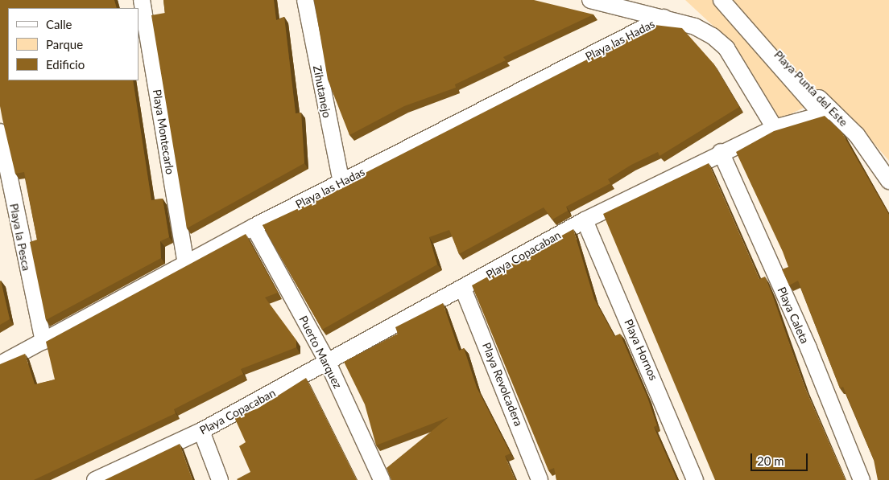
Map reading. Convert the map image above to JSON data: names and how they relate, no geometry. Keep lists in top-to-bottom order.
{
  "streets": {
    "street": [
      "Playa las Hadas",
      "Playa Punta del Este",
      "Zihutanejo",
      "Playa Montecarlo",
      "Playa la Pesca",
      "Playa Copacaban",
      "Playa Caleta",
      "Playa Hornos",
      "Puerto Marquez",
      "Playa Revolcadera"
    ]
  },
  "crossings": [
    ["Playa las Hadas", "Zihutanejo"],
    ["Playa las Hadas", "Playa Montecarlo"],
    ["Playa las Hadas", "Playa la Pesca"],
    ["Playa las Hadas", "Puerto Marquez"],
    ["Playa Copacaban", "Playa Caleta"],
    ["Playa Copacaban", "Playa Hornos"],
    ["Playa Copacaban", "Puerto Marquez"],
    ["Playa Copacaban", "Playa Revolcadera"]
  ],
  "legend": ["Calle", "Parque", "Edificio"],
  "scale_bar": "20 m"
}
